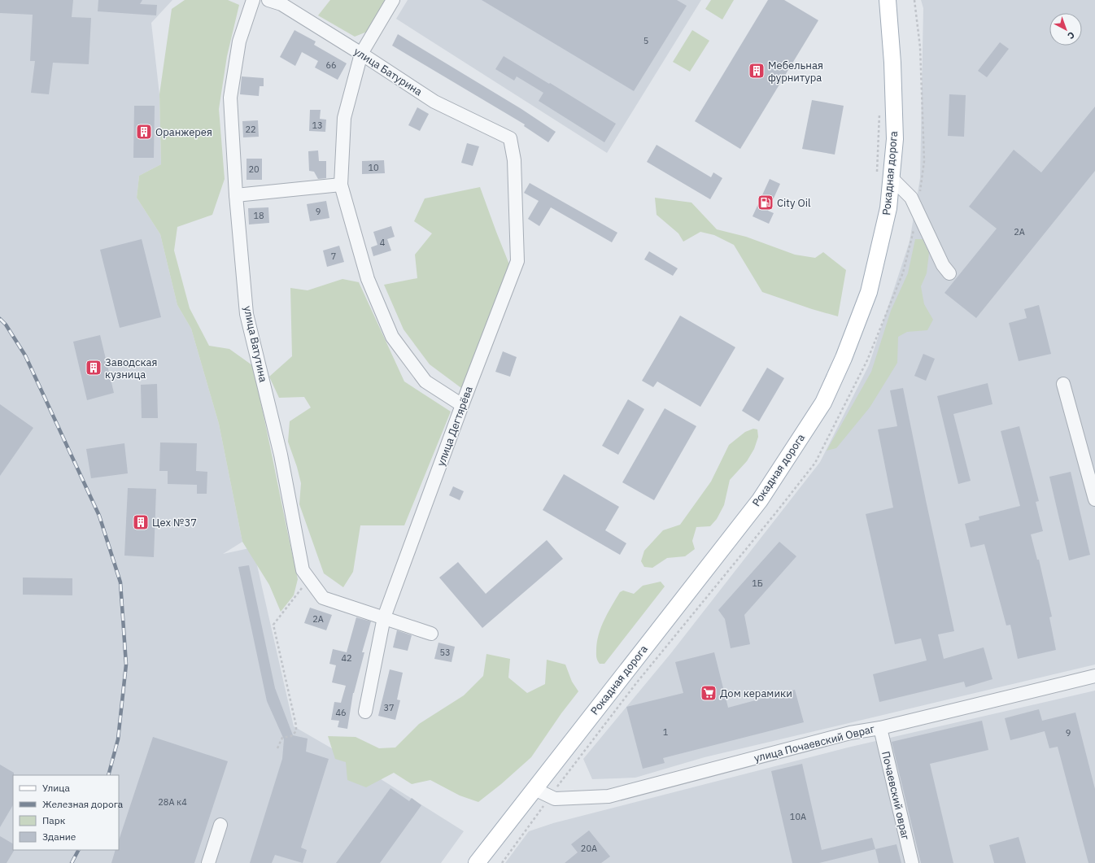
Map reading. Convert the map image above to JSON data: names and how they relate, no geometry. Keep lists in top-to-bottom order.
{
  "streets": {
    "main road": ["Рокадная дорога"],
    "street": [
      "улица Батурина",
      "улица Ватутина",
      "улица Дегтярёва",
      "улица Почаевский Овраг",
      "Почаевский овраг"
    ]
  },
  "crossings": [
    ["улица Батурина", "улица Дегтярёва"],
    ["Рокадная дорога", "улица Почаевский Овраг"],
    ["улица Ватутина", "улица Дегтярёва"],
    ["улица Почаевский Овраг", "Почаевский овраг"]
  ],
  "places": {
    "building": [
      "Мебельная фурнитура",
      "Оранжерея",
      "Заводская кузница",
      "Цех №37"
    ],
    "fuel station": ["City Oil"],
    "supermarket": ["Дом керамики"]
  },
  "house_numbers": [
    "5",
    "66",
    "13",
    "22",
    "10",
    "20",
    "9",
    "18",
    "2А",
    "4",
    "7",
    "1Б",
    "2А",
    "53",
    "42",
    "37",
    "46",
    "1",
    "9",
    "28А к4",
    "10А",
    "20А"
  ],
  "legend": [
    "Улица",
    "Железная дорога",
    "Парк",
    "Здание"
  ],
  "north": "bottom right"
}
